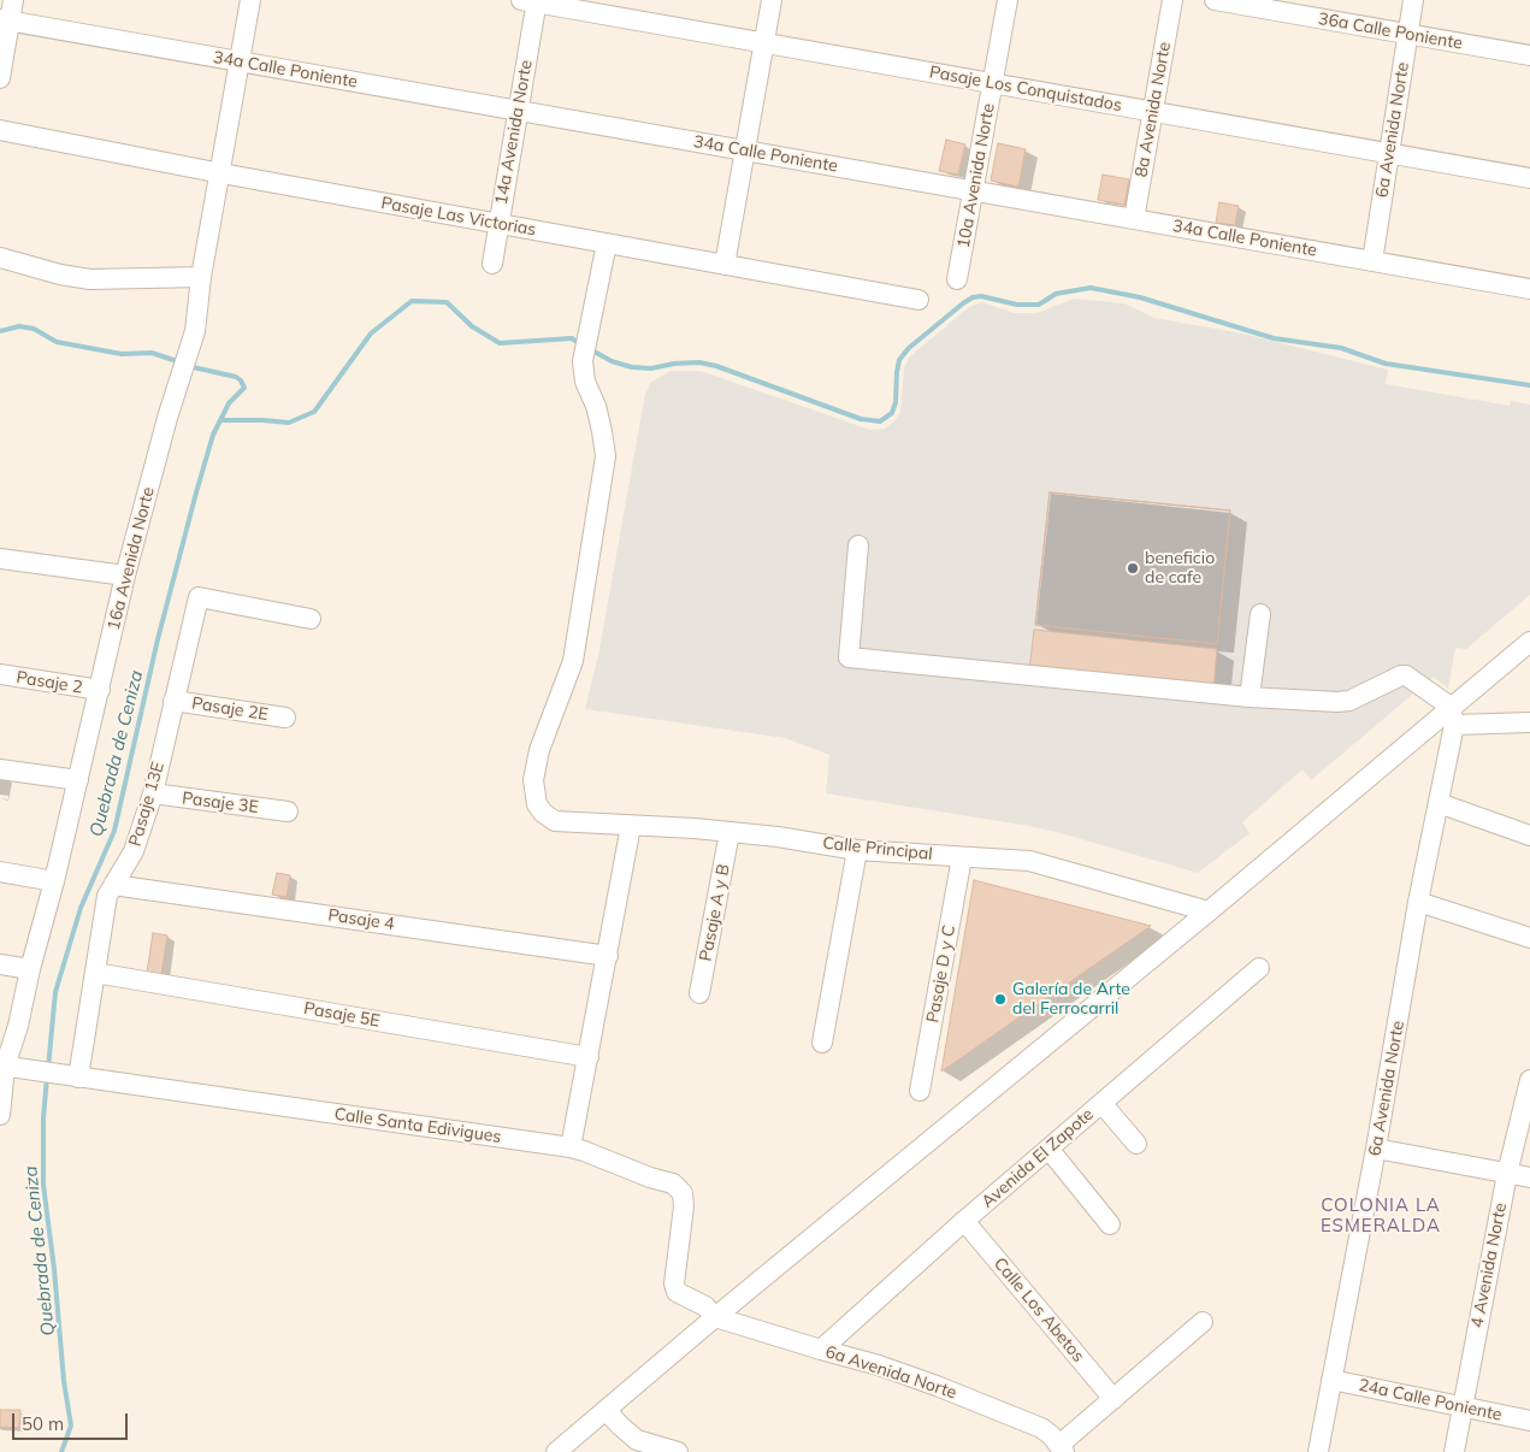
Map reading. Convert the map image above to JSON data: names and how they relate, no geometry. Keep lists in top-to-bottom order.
{
  "streets": {
    "street": [
      "36a Calle Poniente",
      "34a Calle Poniente",
      "Pasaje Los Conquistados",
      "8a Avenida Norte",
      "6a Avenida Norte",
      "14a Avenida Norte",
      "10a Avenida Norte",
      "Pasaje Las Victorias",
      "16a Avenida Norte",
      "Pasaje 2",
      "Pasaje 2E",
      "Pasaje 3E",
      "Pasaje 13E",
      "Calle Principal",
      "Pasaje A y B",
      "Pasaje 4",
      "Pasaje D y C",
      "Pasaje 5E",
      "Calle Santa Edivigues",
      "Avenida El Zapote",
      "4 Avenida Norte",
      "Calle Los Abetos",
      "24a Calle Poniente"
    ]
  },
  "crossings": [
    ["36a Calle Poniente", "6a Avenida Norte"],
    ["34a Calle Poniente", "8a Avenida Norte"],
    ["34a Calle Poniente", "6a Avenida Norte"],
    ["34a Calle Poniente", "14a Avenida Norte"],
    ["34a Calle Poniente", "10a Avenida Norte"],
    ["34a Calle Poniente", "16a Avenida Norte"],
    ["Pasaje Los Conquistados", "8a Avenida Norte"],
    ["Pasaje Los Conquistados", "6a Avenida Norte"],
    ["Pasaje Los Conquistados", "14a Avenida Norte"],
    ["Pasaje Los Conquistados", "10a Avenida Norte"],
    ["6a Avenida Norte", "Calle Santa Edivigues"],
    ["6a Avenida Norte", "Avenida El Zapote"],
    ["6a Avenida Norte", "24a Calle Poniente"],
    ["14a Avenida Norte", "Pasaje Las Victorias"],
    ["Pasaje Las Victorias", "16a Avenida Norte"],
    ["Pasaje Las Victorias", "Calle Principal"],
    ["16a Avenida Norte", "Pasaje 2"],
    ["16a Avenida Norte", "Calle Santa Edivigues"],
    ["Pasaje 2E", "Pasaje 13E"],
    ["Pasaje 3E", "Pasaje 13E"],
    ["Pasaje 13E", "Pasaje 4"],
    ["Pasaje 13E", "Pasaje 5E"],
    ["Pasaje 13E", "Calle Santa Edivigues"],
    ["Calle Principal", "Pasaje A y B"],
    ["Calle Principal", "Pasaje D y C"],
    ["Avenida El Zapote", "Calle Los Abetos"],
    ["4 Avenida Norte", "24a Calle Poniente"]
  ],
  "districts": ["COLONIA LA ESMERALDA"],
  "water": ["Quebrada de Ceniza"],
  "places": ["beneficio de cafe", "Galería de Arte del Ferrocarril"],
  "scale_bar": "50 m"
}
